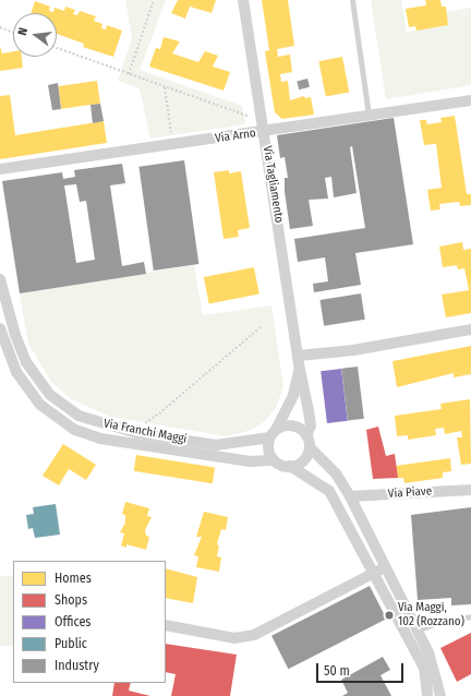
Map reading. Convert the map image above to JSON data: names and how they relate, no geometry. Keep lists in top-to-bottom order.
{
  "streets": {
    "street": [
      "Via Arno",
      "Via Tagliamento",
      "Via Franchi Maggi",
      "Via Piave"
    ]
  },
  "crossings": [
    ["Via Arno", "Via Tagliamento"],
    ["Via Tagliamento", "Via Franchi Maggi"]
  ],
  "places": ["Via Maggi, 102 (Rozzano)"],
  "legend": [
    "Homes",
    "Shops",
    "Offices",
    "Public",
    "Industry"
  ],
  "scale_bar": "50 m",
  "north": "left"
}
